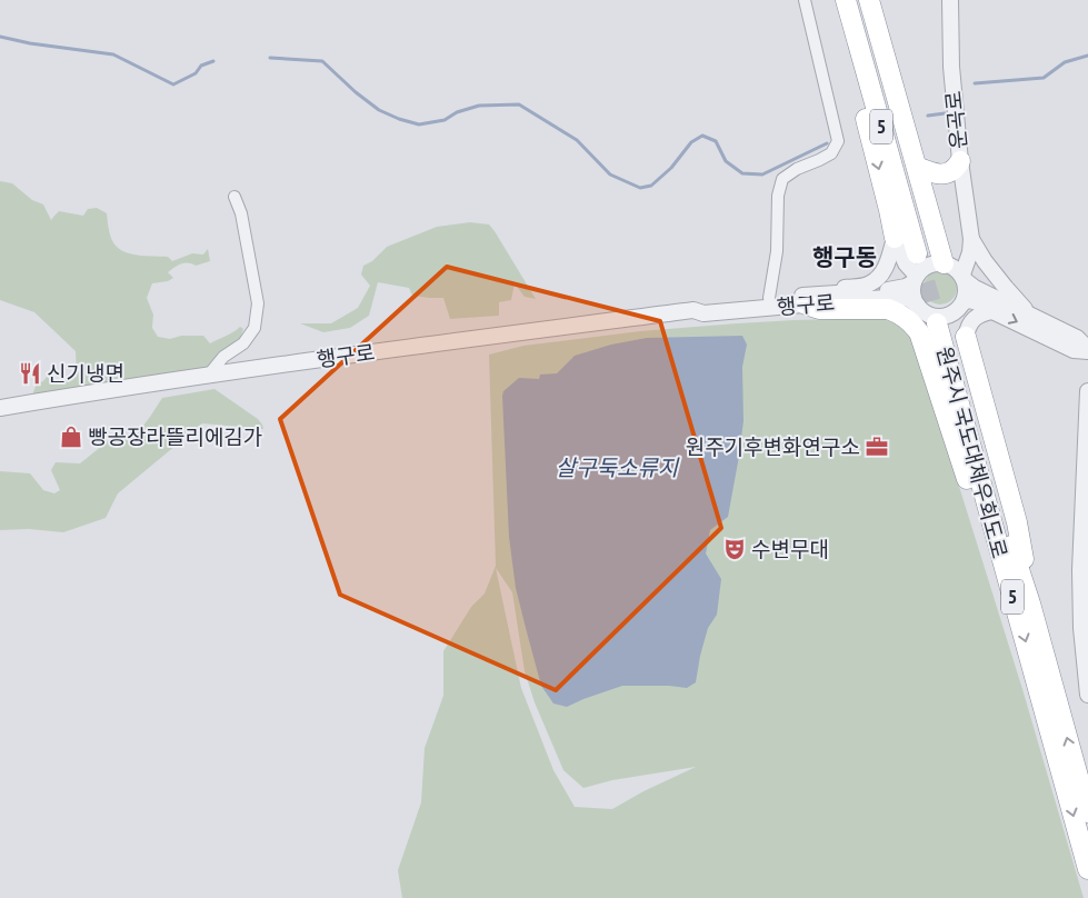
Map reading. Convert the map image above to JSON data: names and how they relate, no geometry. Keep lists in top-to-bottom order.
{
  "streets": {
    "highway": ["5", "원주시 국도대체우회도로"],
    "street": ["운곡로", "행구로"]
  },
  "crossings": [
    ["5", "행구로"],
    ["5", "원주시 국도대체우회도로"],
    ["행구로", "원주시 국도대체우회도로"]
  ],
  "districts": ["행구동"],
  "water": ["살구둑소류지"],
  "places": {
    "restaurant": ["신기냉면"],
    "shop": ["빵공장라뜰리에김가"],
    "office": ["원주기후변화연구소"],
    "theatre": ["수변무대"]
  }
}
